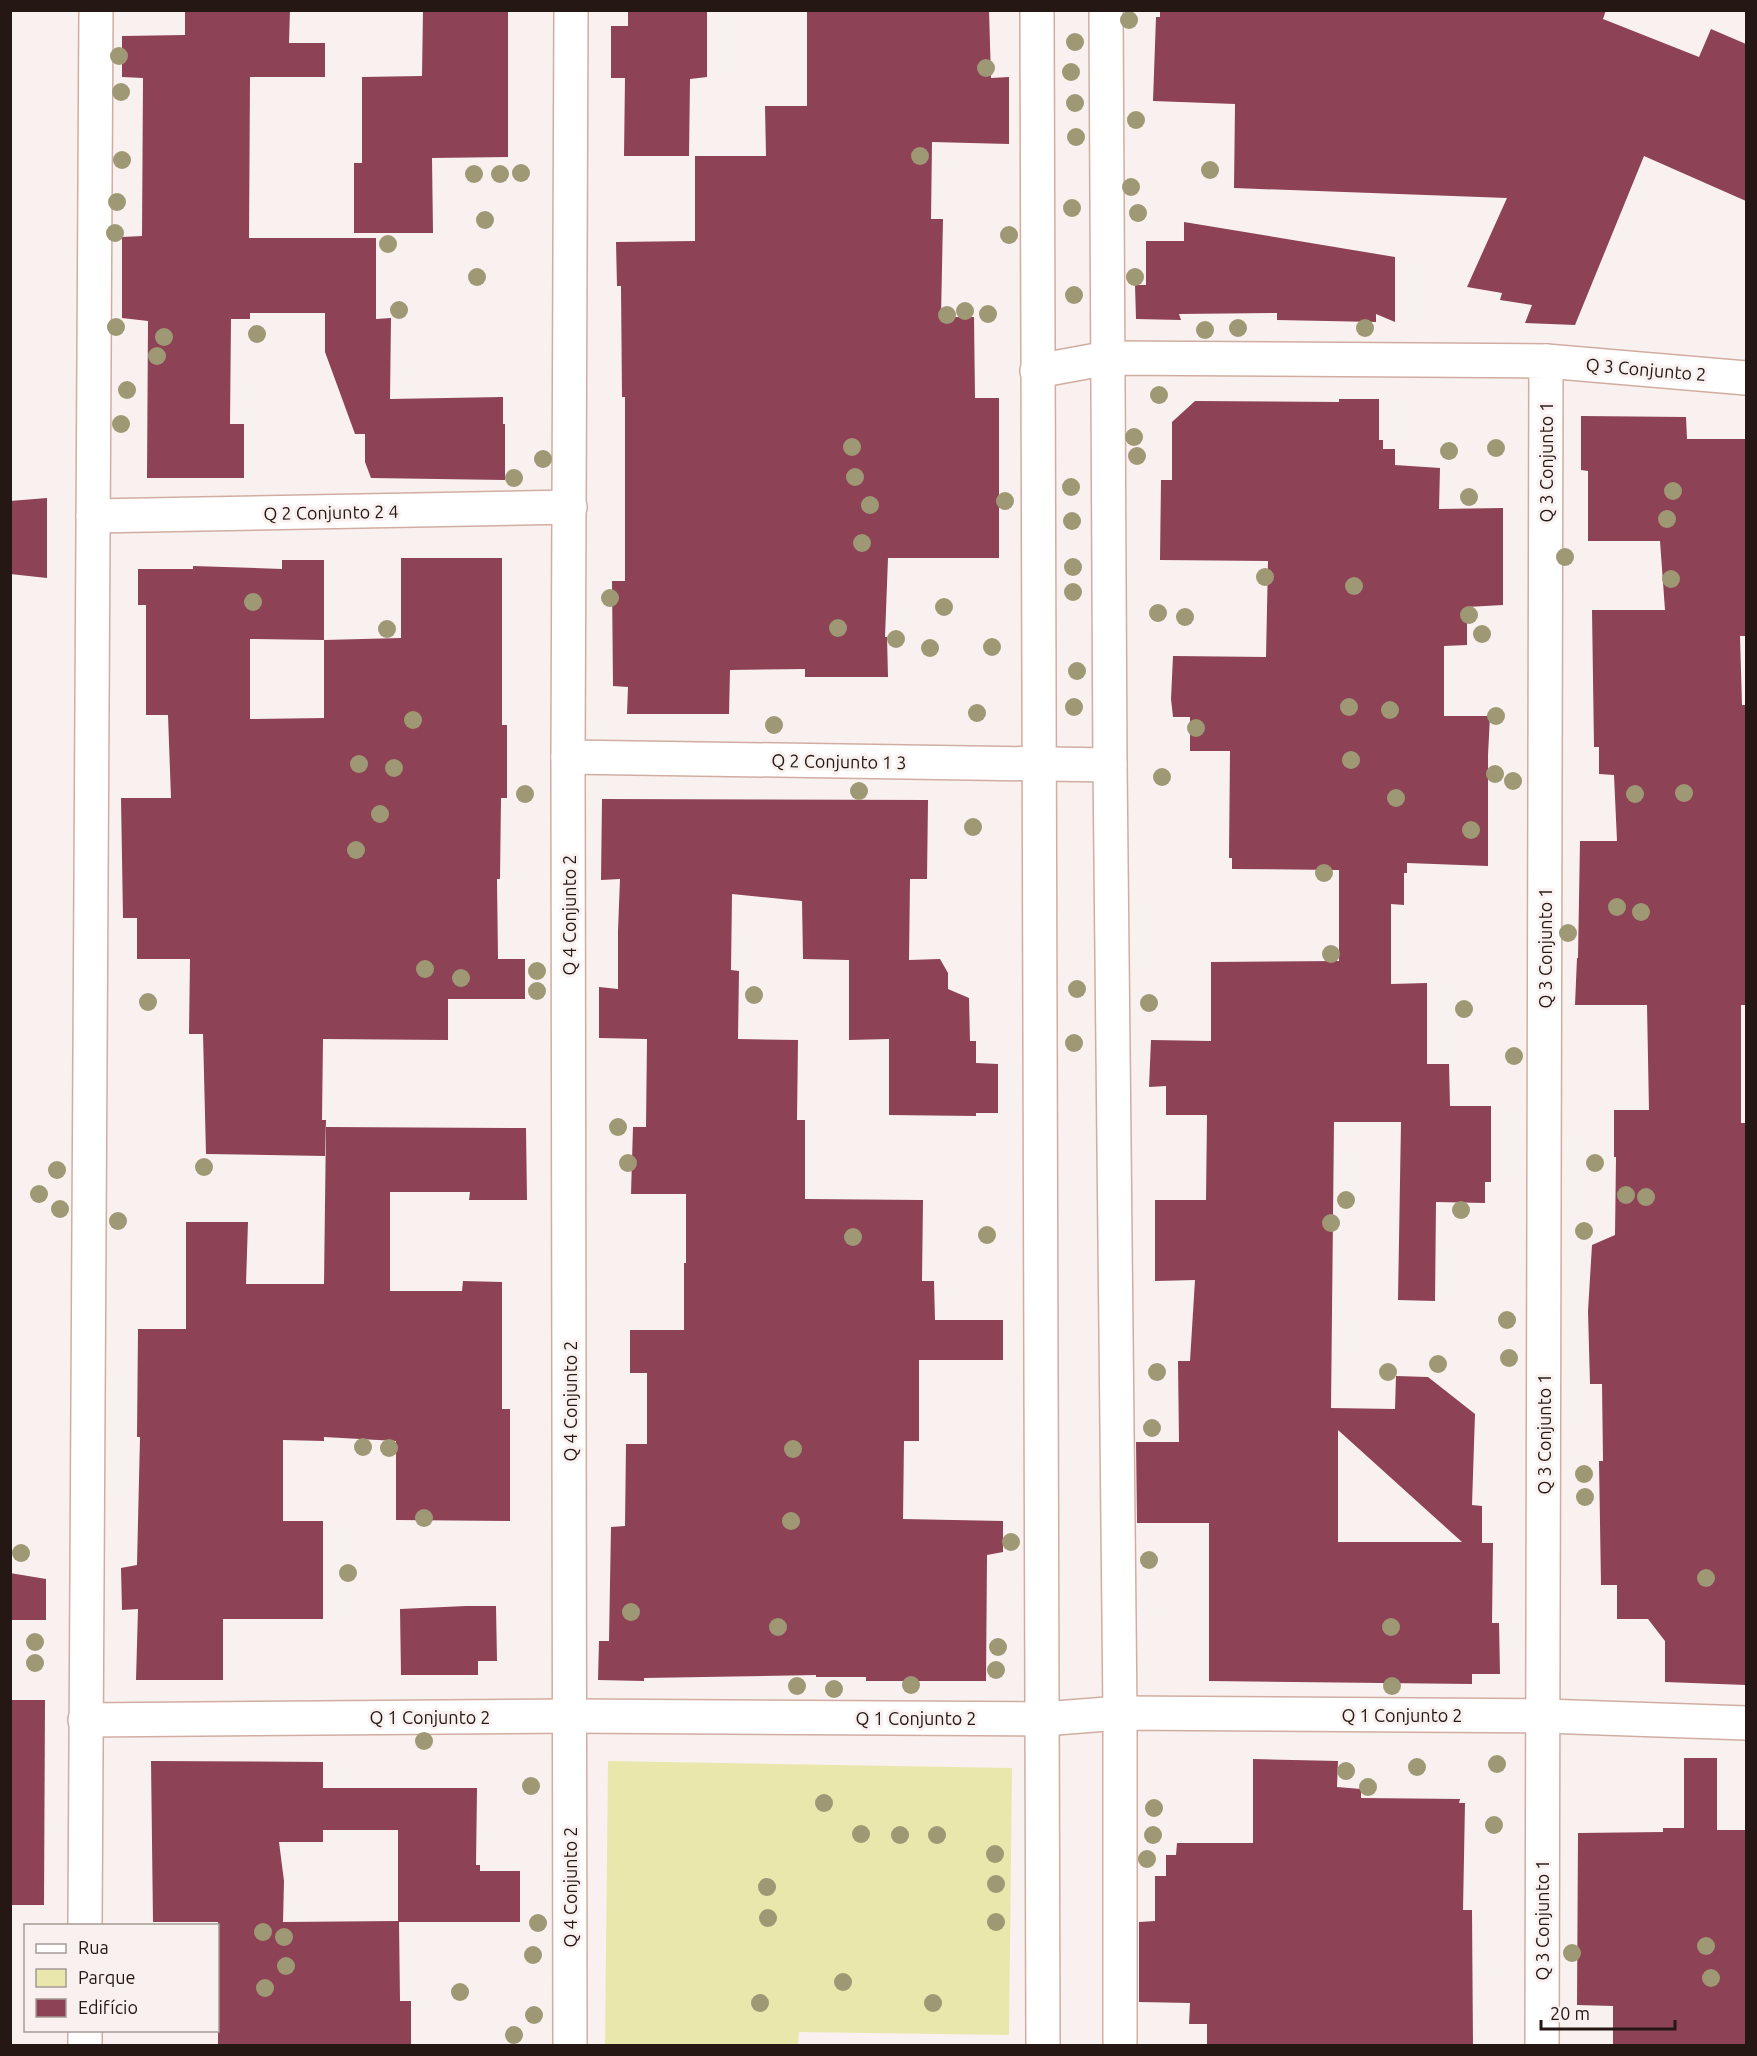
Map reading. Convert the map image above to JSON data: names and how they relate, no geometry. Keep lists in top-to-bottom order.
{
  "streets": {
    "street": [
      "Q 3 Conjunto 2",
      "Q 3 Conjunto 1",
      "Q 2 Conjunto 2 4",
      "Q 2 Conjunto 1 3",
      "Q 4 Conjunto 2",
      "Q 1 Conjunto 2"
    ]
  },
  "crossings": [
    ["Q 3 Conjunto 2", "Q 3 Conjunto 1"],
    ["Q 3 Conjunto 1", "Q 1 Conjunto 2"],
    ["Q 2 Conjunto 2 4", "Q 4 Conjunto 2"],
    ["Q 2 Conjunto 1 3", "Q 4 Conjunto 2"],
    ["Q 4 Conjunto 2", "Q 1 Conjunto 2"]
  ],
  "legend": ["Rua", "Parque", "Edifício"],
  "scale_bar": "20 m"
}
